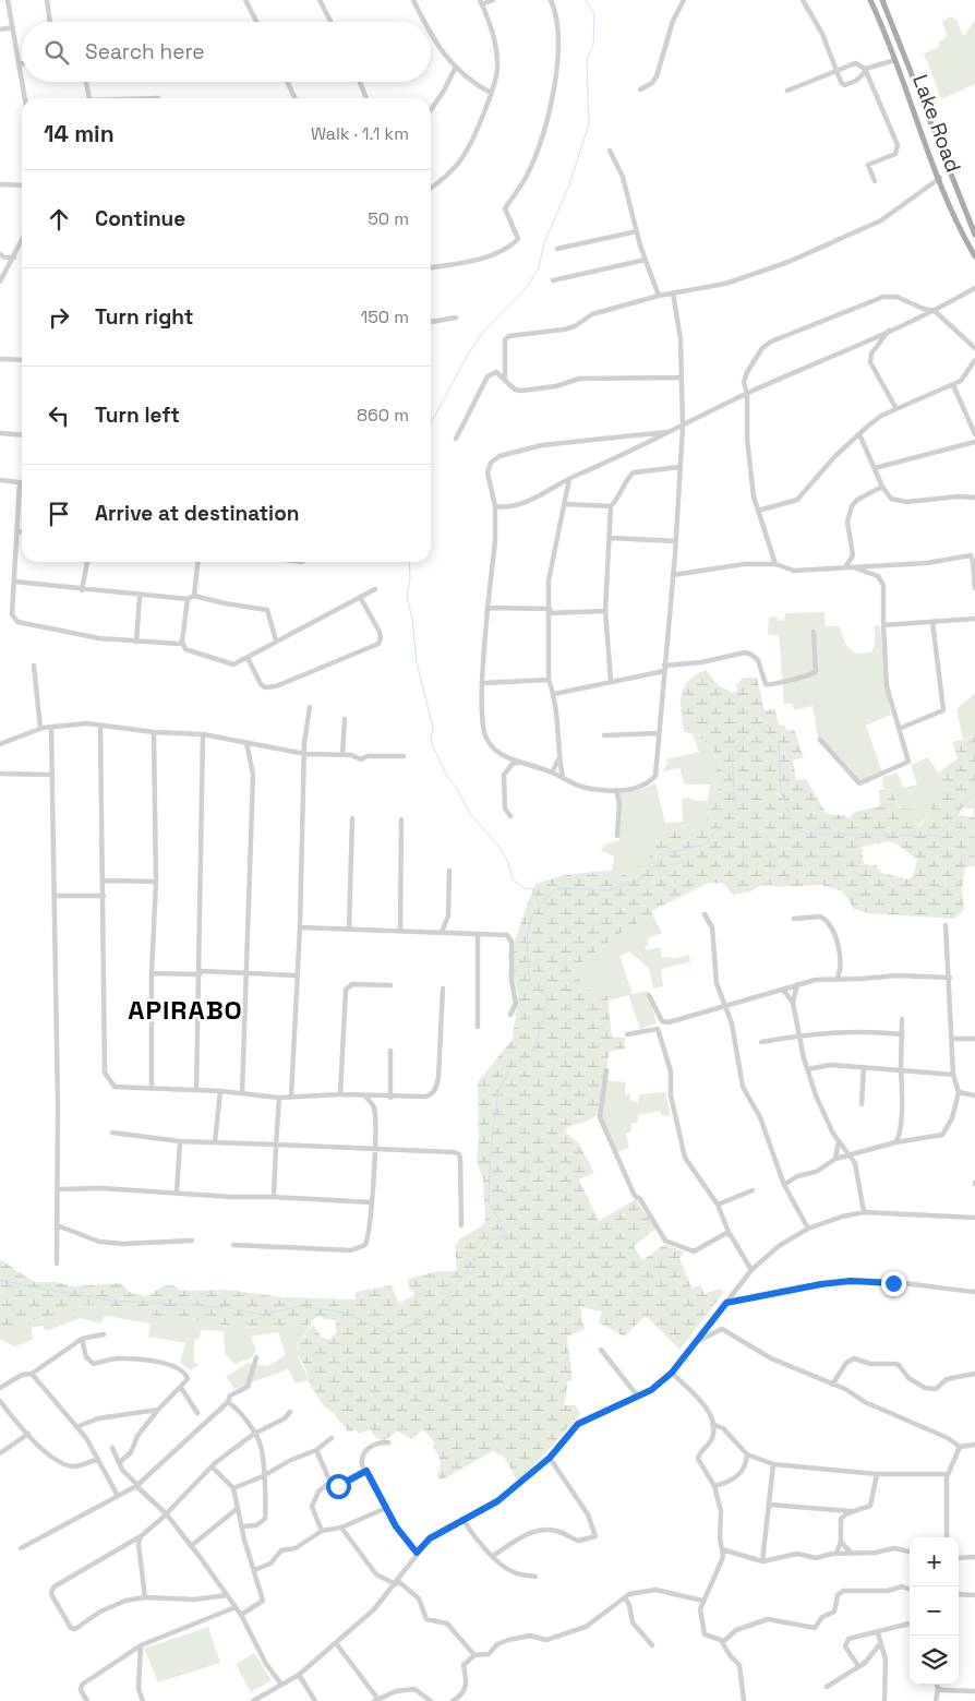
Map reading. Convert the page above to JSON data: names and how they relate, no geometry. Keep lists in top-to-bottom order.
{
  "streets": {
    "main road": ["Lake Road"]
  },
  "districts": ["APIRABO"],
  "page": {
    "search": "Search here",
    "heading": ["14 min", "Walk · 1.1 km"],
    "list": [
      ["Continue", "50 m"],
      ["Turn right", "150 m"],
      ["Turn left", "860 m"],
      "Arrive at destination"
    ],
    "map_buttons": ["+", "−"]
  }
}
